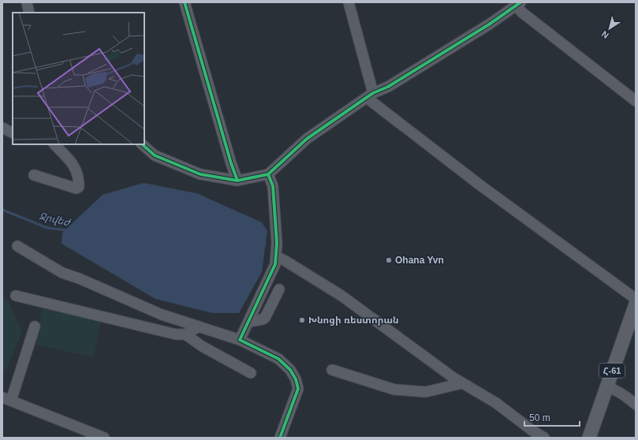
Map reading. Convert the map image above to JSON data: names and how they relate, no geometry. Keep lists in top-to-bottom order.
{
  "streets": {
    "main road": ["Հ-61"]
  },
  "water": ["Ջրվեժ"],
  "places": ["Ohana Yvn", "Խնոցի ռեստորան"],
  "scale_bar": "50 m",
  "north": "bottom left"
}
